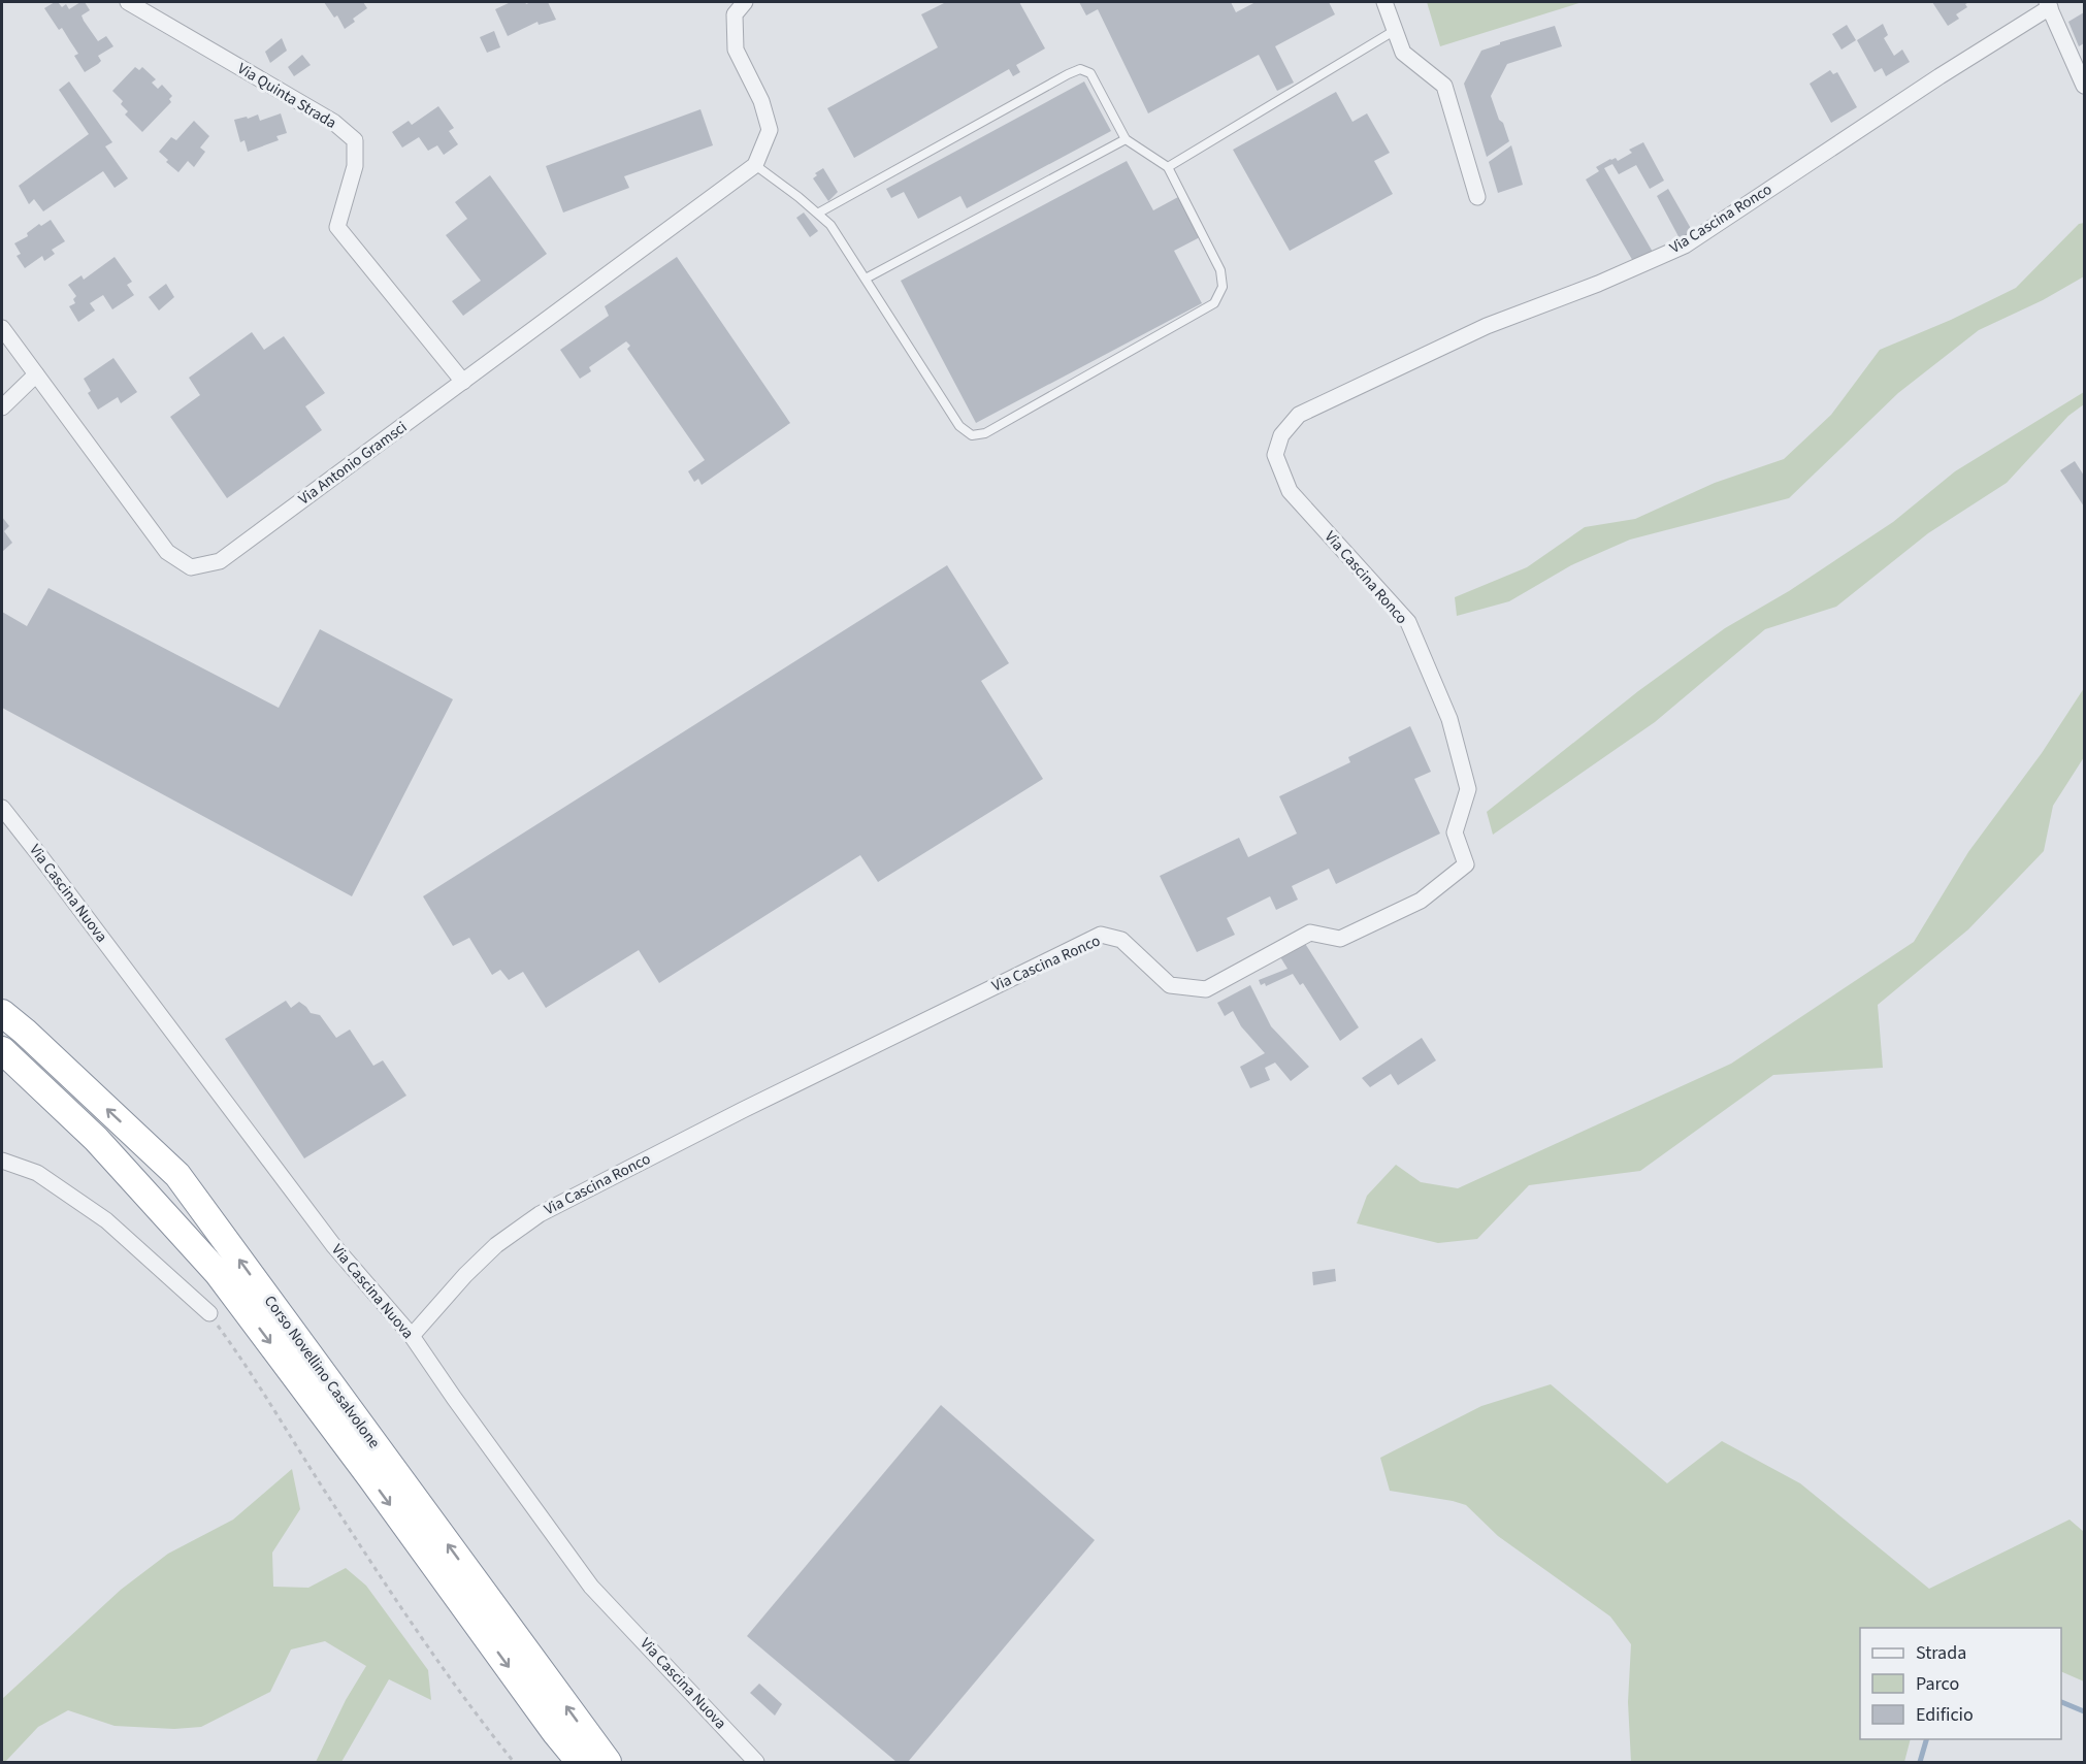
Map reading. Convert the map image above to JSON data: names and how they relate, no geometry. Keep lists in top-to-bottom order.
{
  "streets": {
    "highway": ["Corso Novellino Casalvolone"],
    "street": [
      "Via Quinta Strada",
      "Via Cascina Ronco",
      "Via Antonio Gramsci",
      "Via Cascina Nuova"
    ]
  },
  "crossings": [
    ["Via Quinta Strada", "Via Antonio Gramsci"],
    ["Via Cascina Ronco", "Via Cascina Nuova"]
  ],
  "legend": ["Strada", "Parco", "Edificio"]
}
